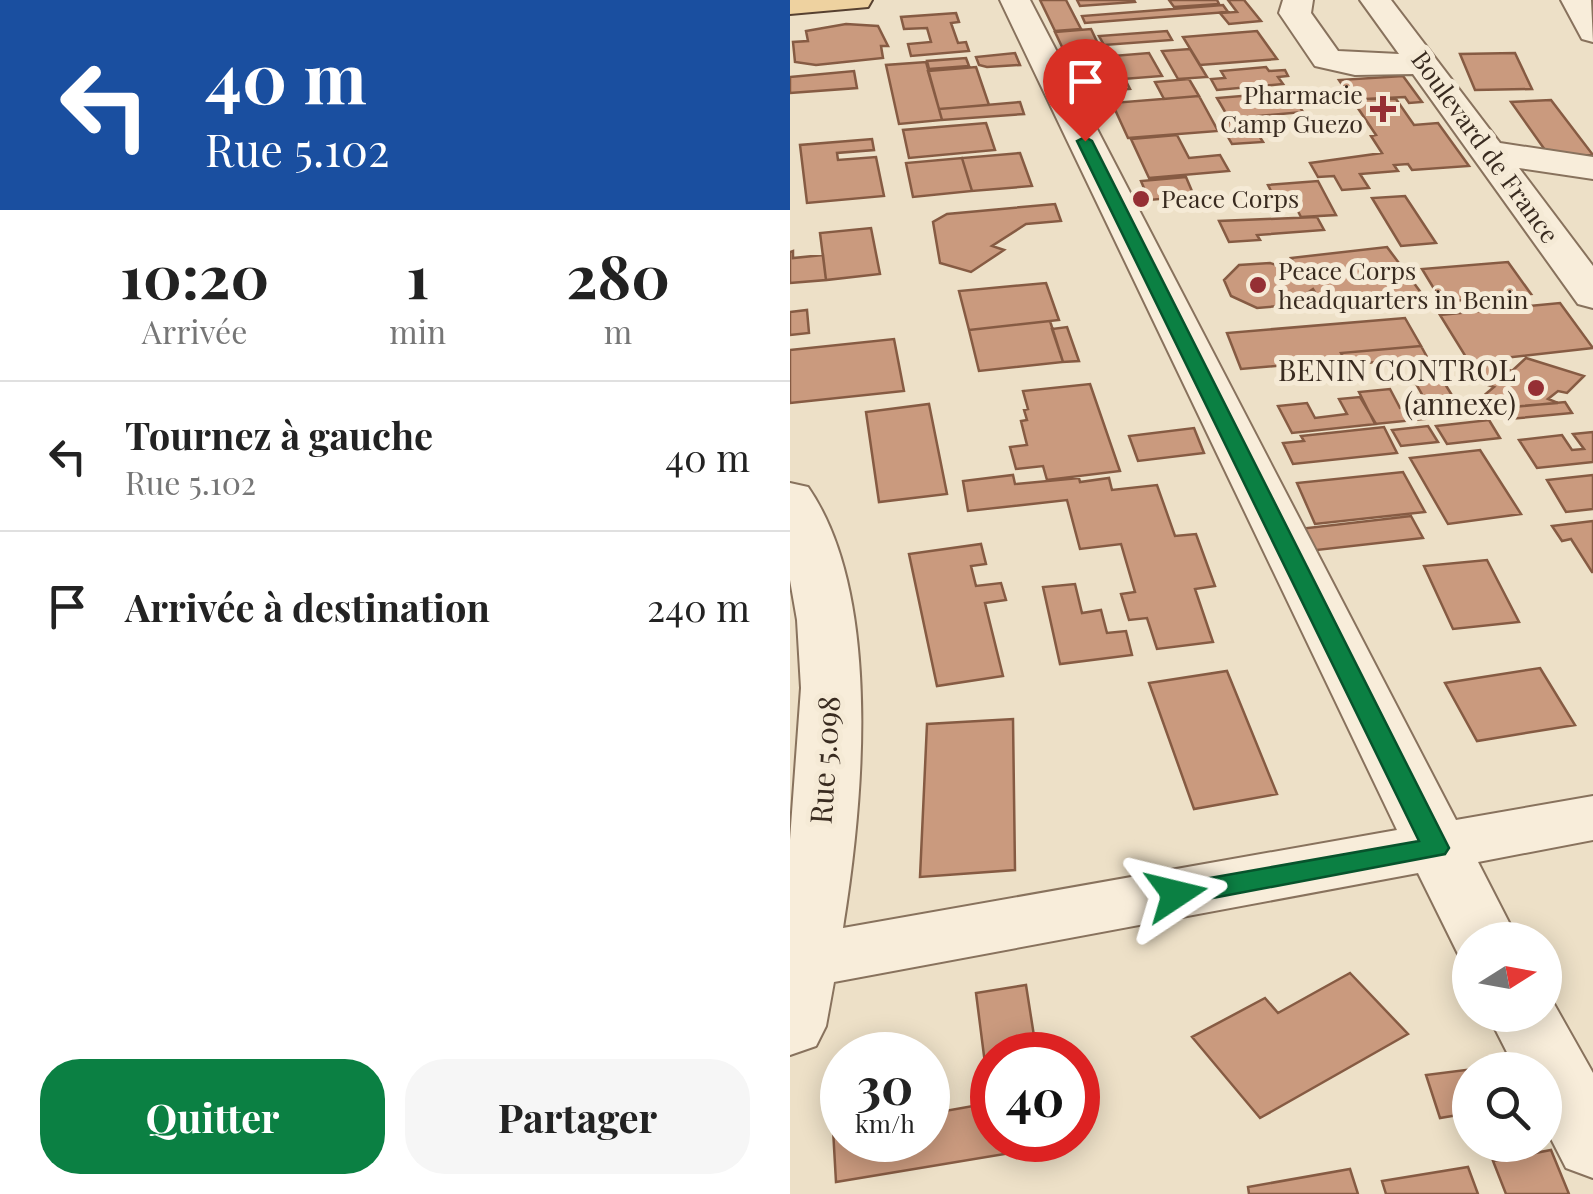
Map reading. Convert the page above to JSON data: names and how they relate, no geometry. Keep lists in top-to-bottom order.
{
  "streets": {
    "street": ["Boulevard de France", "Rue 5.098"]
  },
  "places": {
    "health": ["Pharmacie Camp Guezo"],
    "other": ["Peace Corps", "Peace Corps headquarters in Benin", "BENIN CONTROL (annexe)"]
  },
  "north": "right",
  "page": {
    "turn": ["40 m", "Rue 5.102"],
    "eta": [
      "10:20",
      "Arrivée",
      "1",
      "min",
      "280",
      "m"
    ],
    "list": [
      {
        "name": "Tournez à gauche",
        "note": "Rue 5.102",
        "value": "40 m"
      },
      {
        "name": "Arrivée à destination",
        "value": "240 m"
      }
    ],
    "speed": "30 km/h",
    "limit": "40",
    "buttons": ["Quitter", "Partager"]
  }
}
